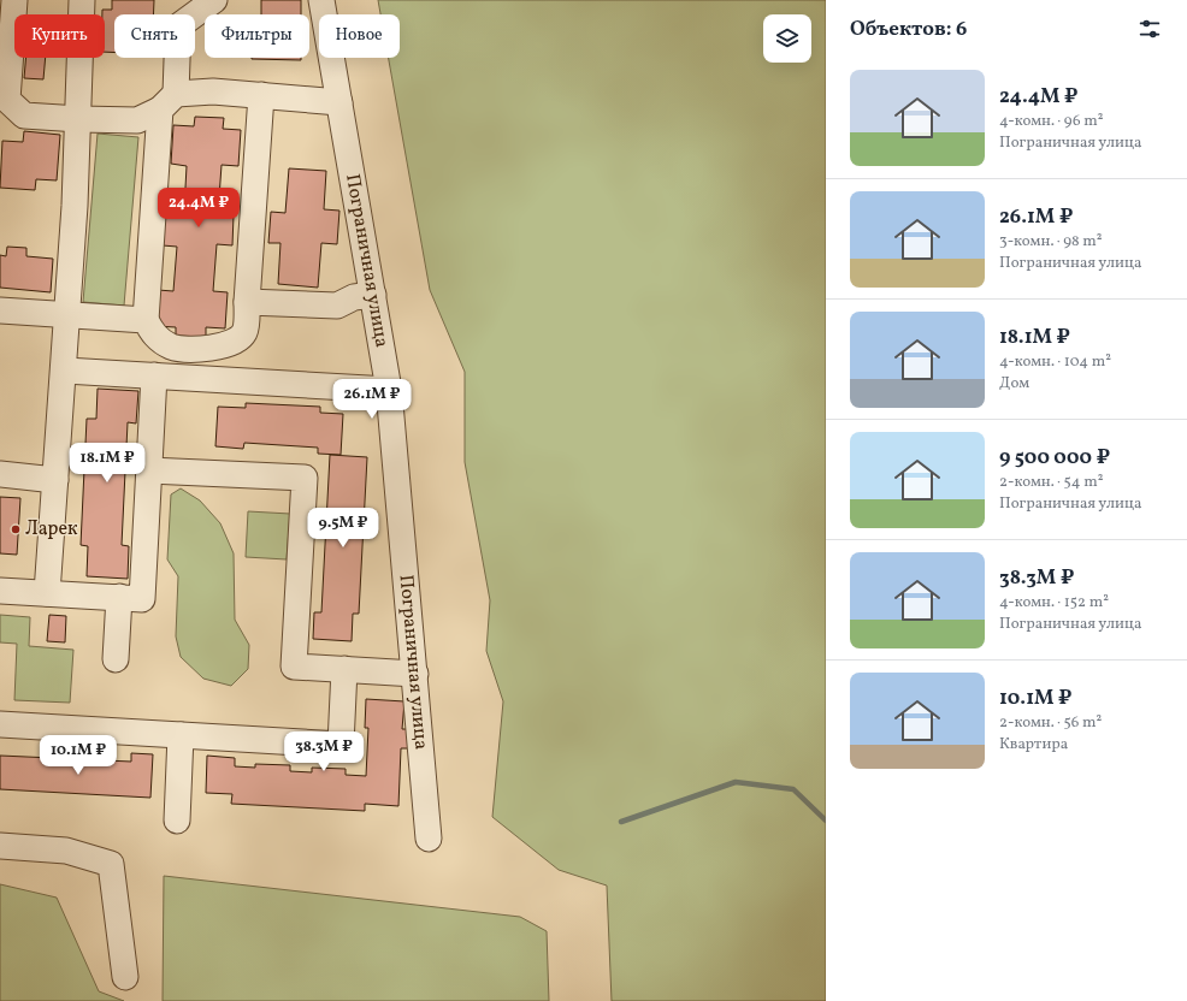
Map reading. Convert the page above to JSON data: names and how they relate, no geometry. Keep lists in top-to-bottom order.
{
  "streets": {
    "street": ["Пограничная улица"]
  },
  "places": ["Ларек"],
  "page": {
    "heading": "Объектов: 6",
    "chip": [
      "Купить",
      "Снять",
      "Фильтры",
      "Новое"
    ],
    "list": [
      {
        "name": "24.4M ₽",
        "note": "4-комн. · 96 m² · Пограничная улица"
      },
      {
        "name": "26.1M ₽",
        "note": "3-комн. · 98 m² · Пограничная улица"
      },
      {
        "name": "18.1M ₽",
        "note": "4-комн. · 104 m² · Дом"
      },
      {
        "name": "9 500 000 ₽",
        "note": "2-комн. · 54 m² · Пограничная улица"
      },
      {
        "name": "38.3M ₽",
        "note": "4-комн. · 152 m² · Пограничная улица"
      },
      {
        "name": "10.1M ₽",
        "note": "2-комн. · 56 m² · Квартира"
      }
    ],
    "price": [
      "24.4M ₽",
      "26.1M ₽",
      "18.1M ₽",
      "9.5M ₽",
      "38.3M ₽",
      "10.1M ₽"
    ]
  }
}
